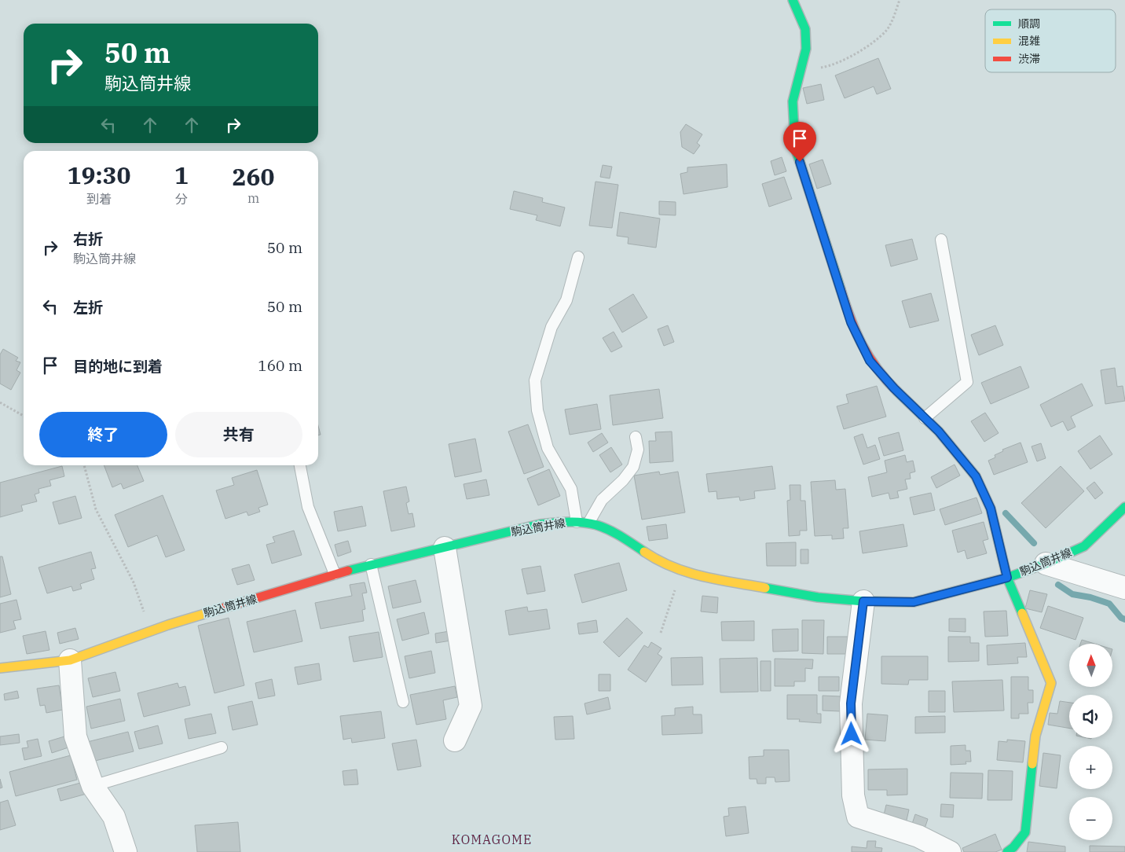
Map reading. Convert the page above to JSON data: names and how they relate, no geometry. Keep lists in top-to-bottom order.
{
  "streets": {
    "main road": ["駒込筒井線"]
  },
  "districts": ["KOMAGOME"],
  "legend": ["順調", "混雑", "渋滞"],
  "north": "top",
  "page": {
    "turn": ["50 m", "駒込筒井線"],
    "eta": [
      "19:30",
      "到着",
      "1",
      "分",
      "260",
      "m"
    ],
    "list": [
      {
        "name": "右折",
        "note": "駒込筒井線",
        "value": "50 m"
      },
      {
        "name": "左折",
        "value": "50 m"
      },
      {
        "name": "目的地に到着",
        "value": "160 m"
      }
    ],
    "buttons": ["終了", "共有"],
    "map_buttons": ["+", "−"]
  }
}
